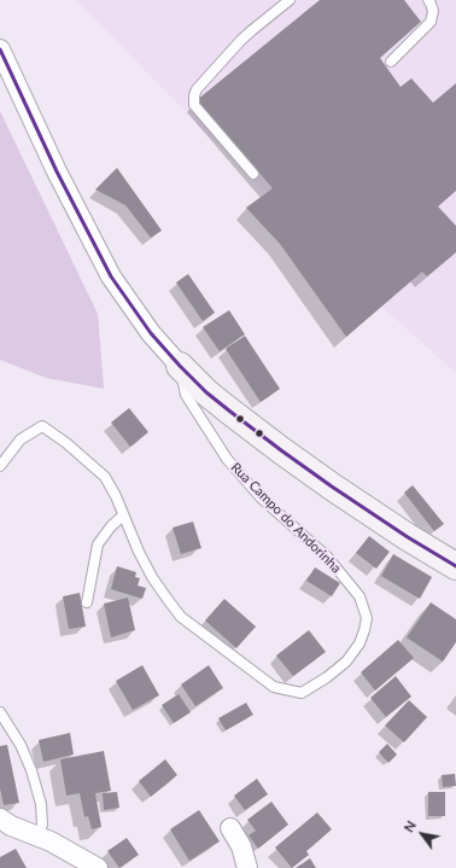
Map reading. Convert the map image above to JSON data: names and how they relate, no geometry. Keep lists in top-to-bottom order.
{
  "streets": {
    "street": ["Rua Campo do Andorinha"]
  },
  "north": "top left"
}
